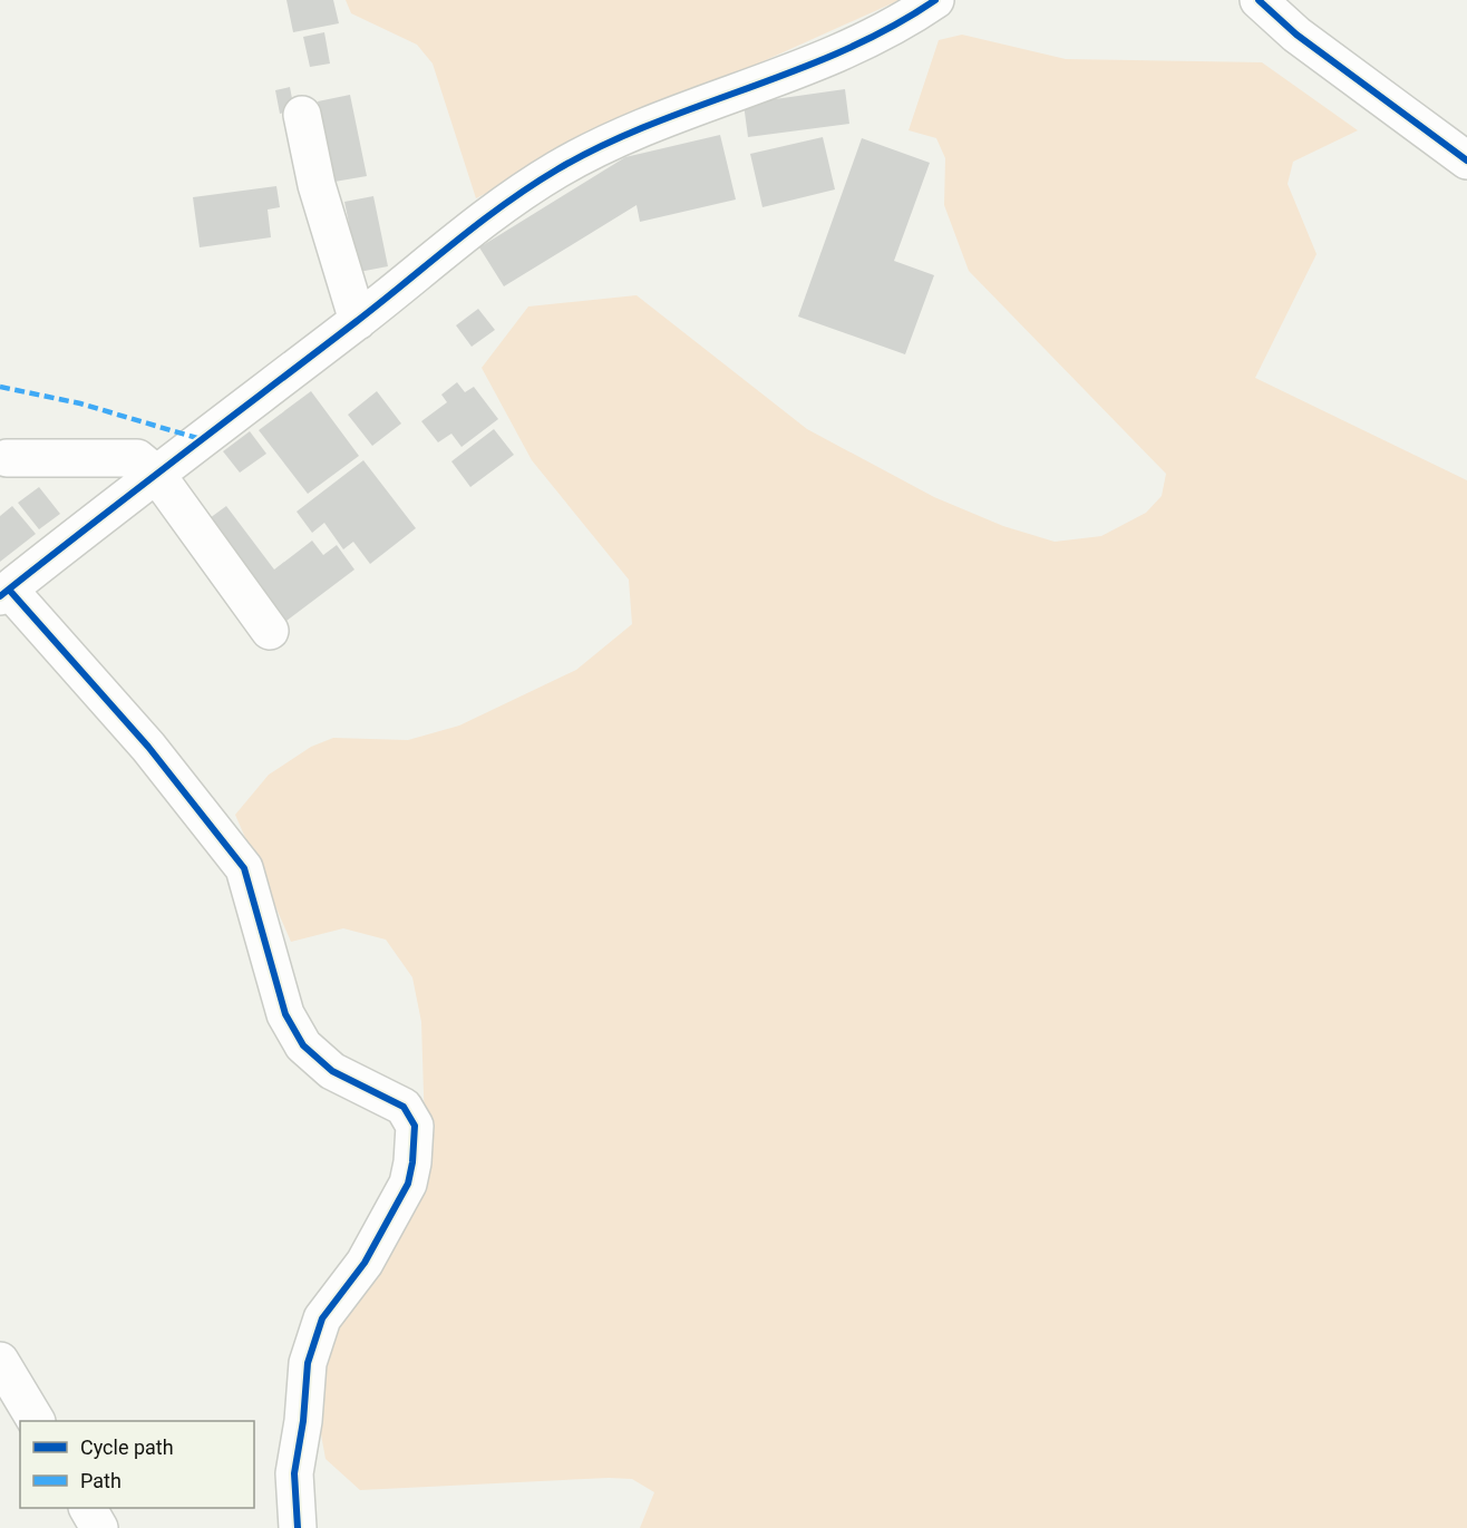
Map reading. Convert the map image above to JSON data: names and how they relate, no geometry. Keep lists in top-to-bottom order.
{
  "legend": ["Cycle path", "Path"]
}
